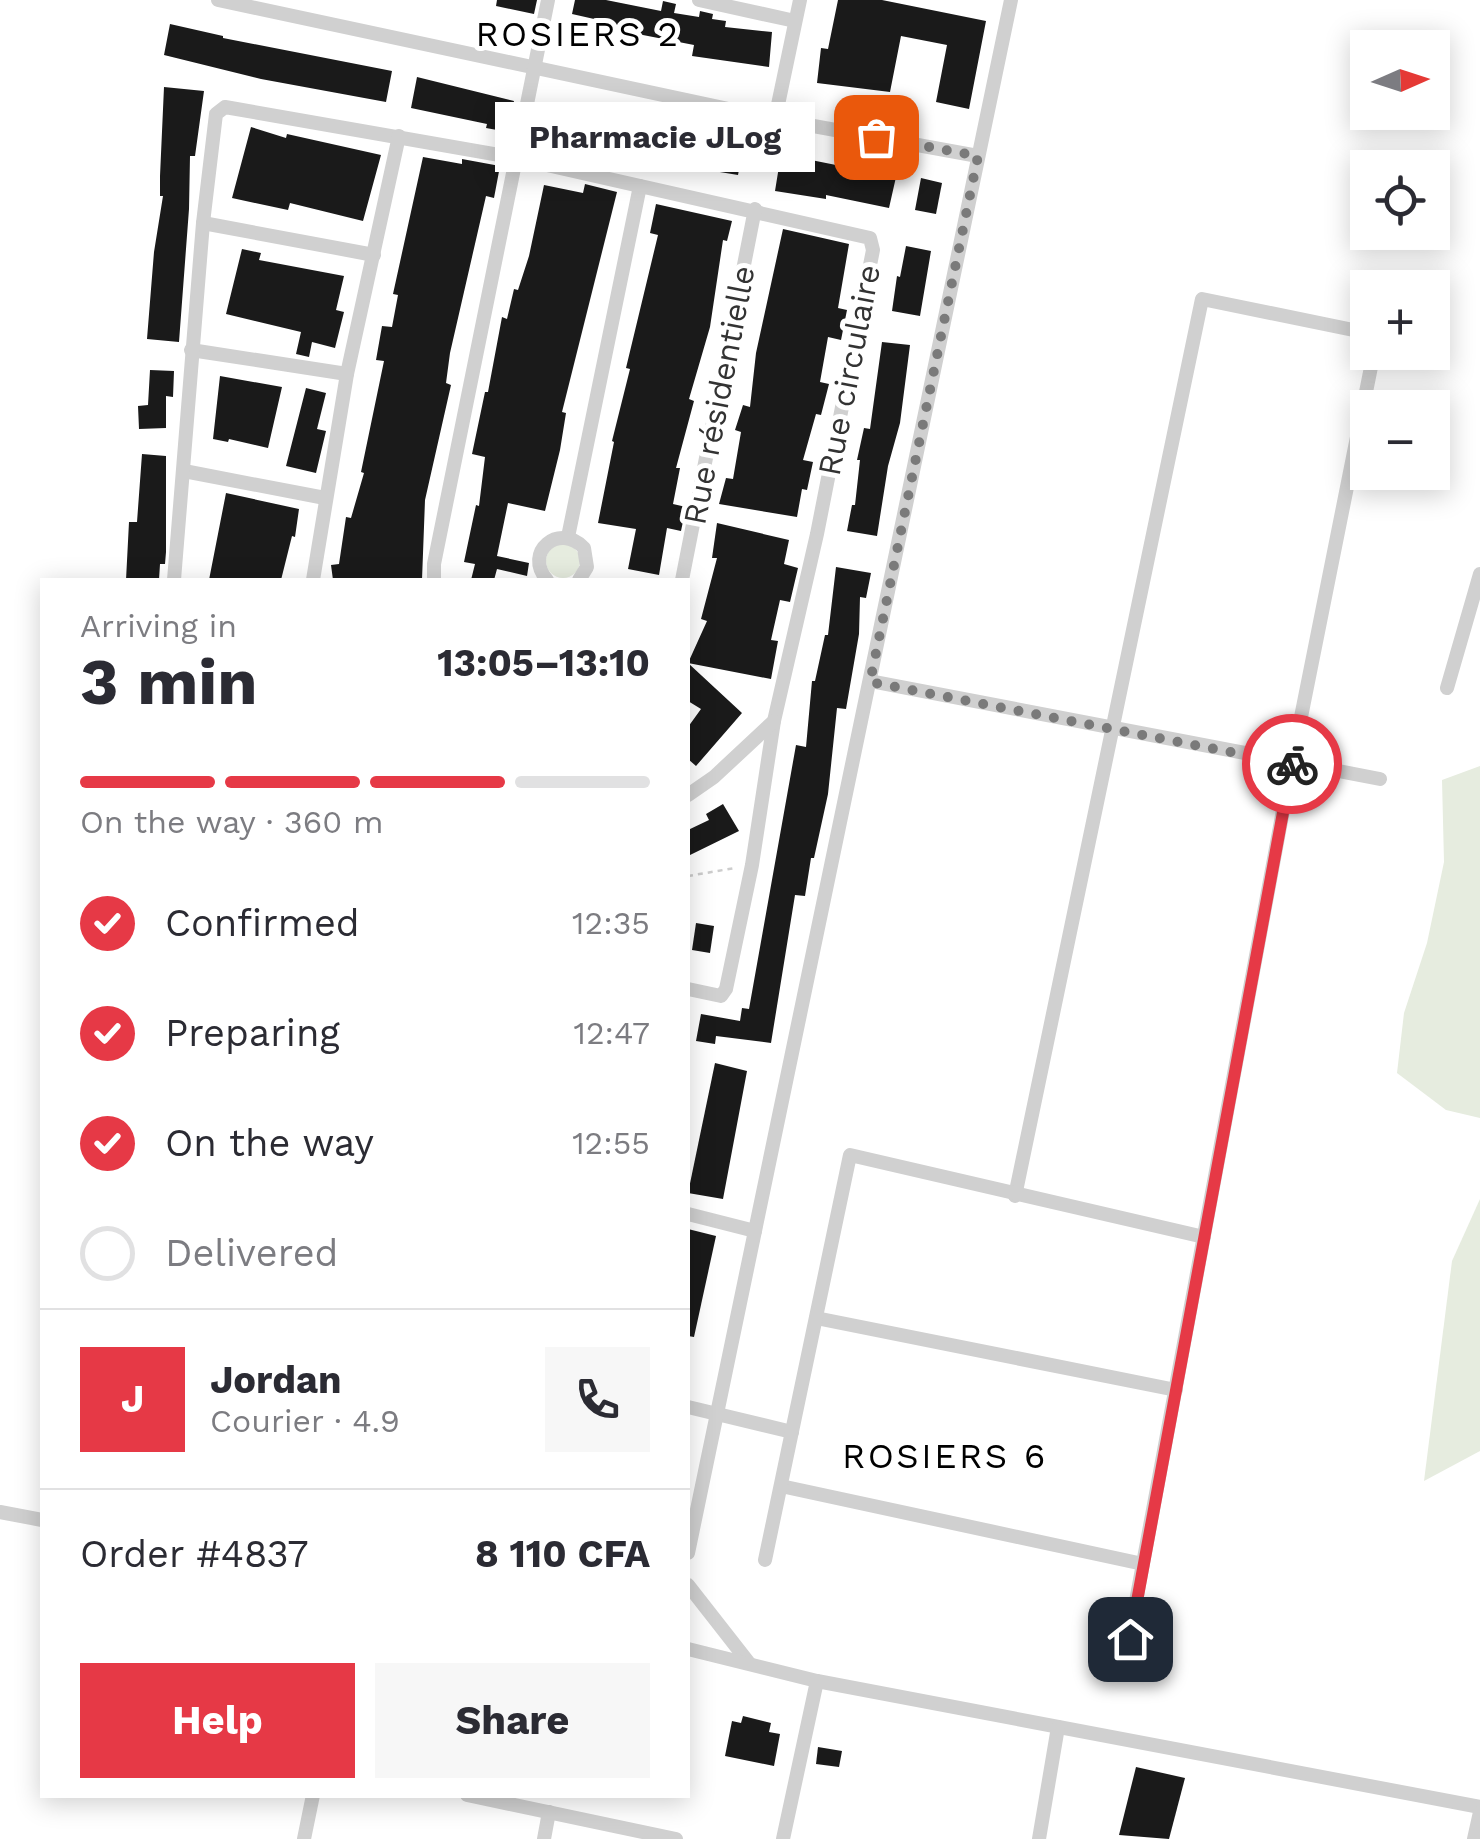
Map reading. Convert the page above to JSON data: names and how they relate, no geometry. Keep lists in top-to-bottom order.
{
  "streets": {
    "street": ["Rue circulaire", "Rue résidentielle"]
  },
  "crossings": [
    ["Rue circulaire", "Rue résidentielle"]
  ],
  "districts": ["ROSIERS 2", "ROSIERS 6"],
  "places": ["Pharmacie JLog"],
  "north": "right",
  "page": {
    "map_buttons": ["+", "−"],
    "bubble": "Pharmacie JLog",
    "heading": ["3 min", "Arriving in", "13:05–13:10"],
    "panel": [
      "Jordan",
      "Courier · 4.9",
      "Order #4837",
      "8 110 CFA"
    ],
    "bar": "On the way · 360 m",
    "list": [
      ["Confirmed", "12:35"],
      ["Preparing", "12:47"],
      ["On the way", "12:55"],
      "Delivered"
    ],
    "round": "J",
    "buttons": ["Help", "Share"]
  }
}
